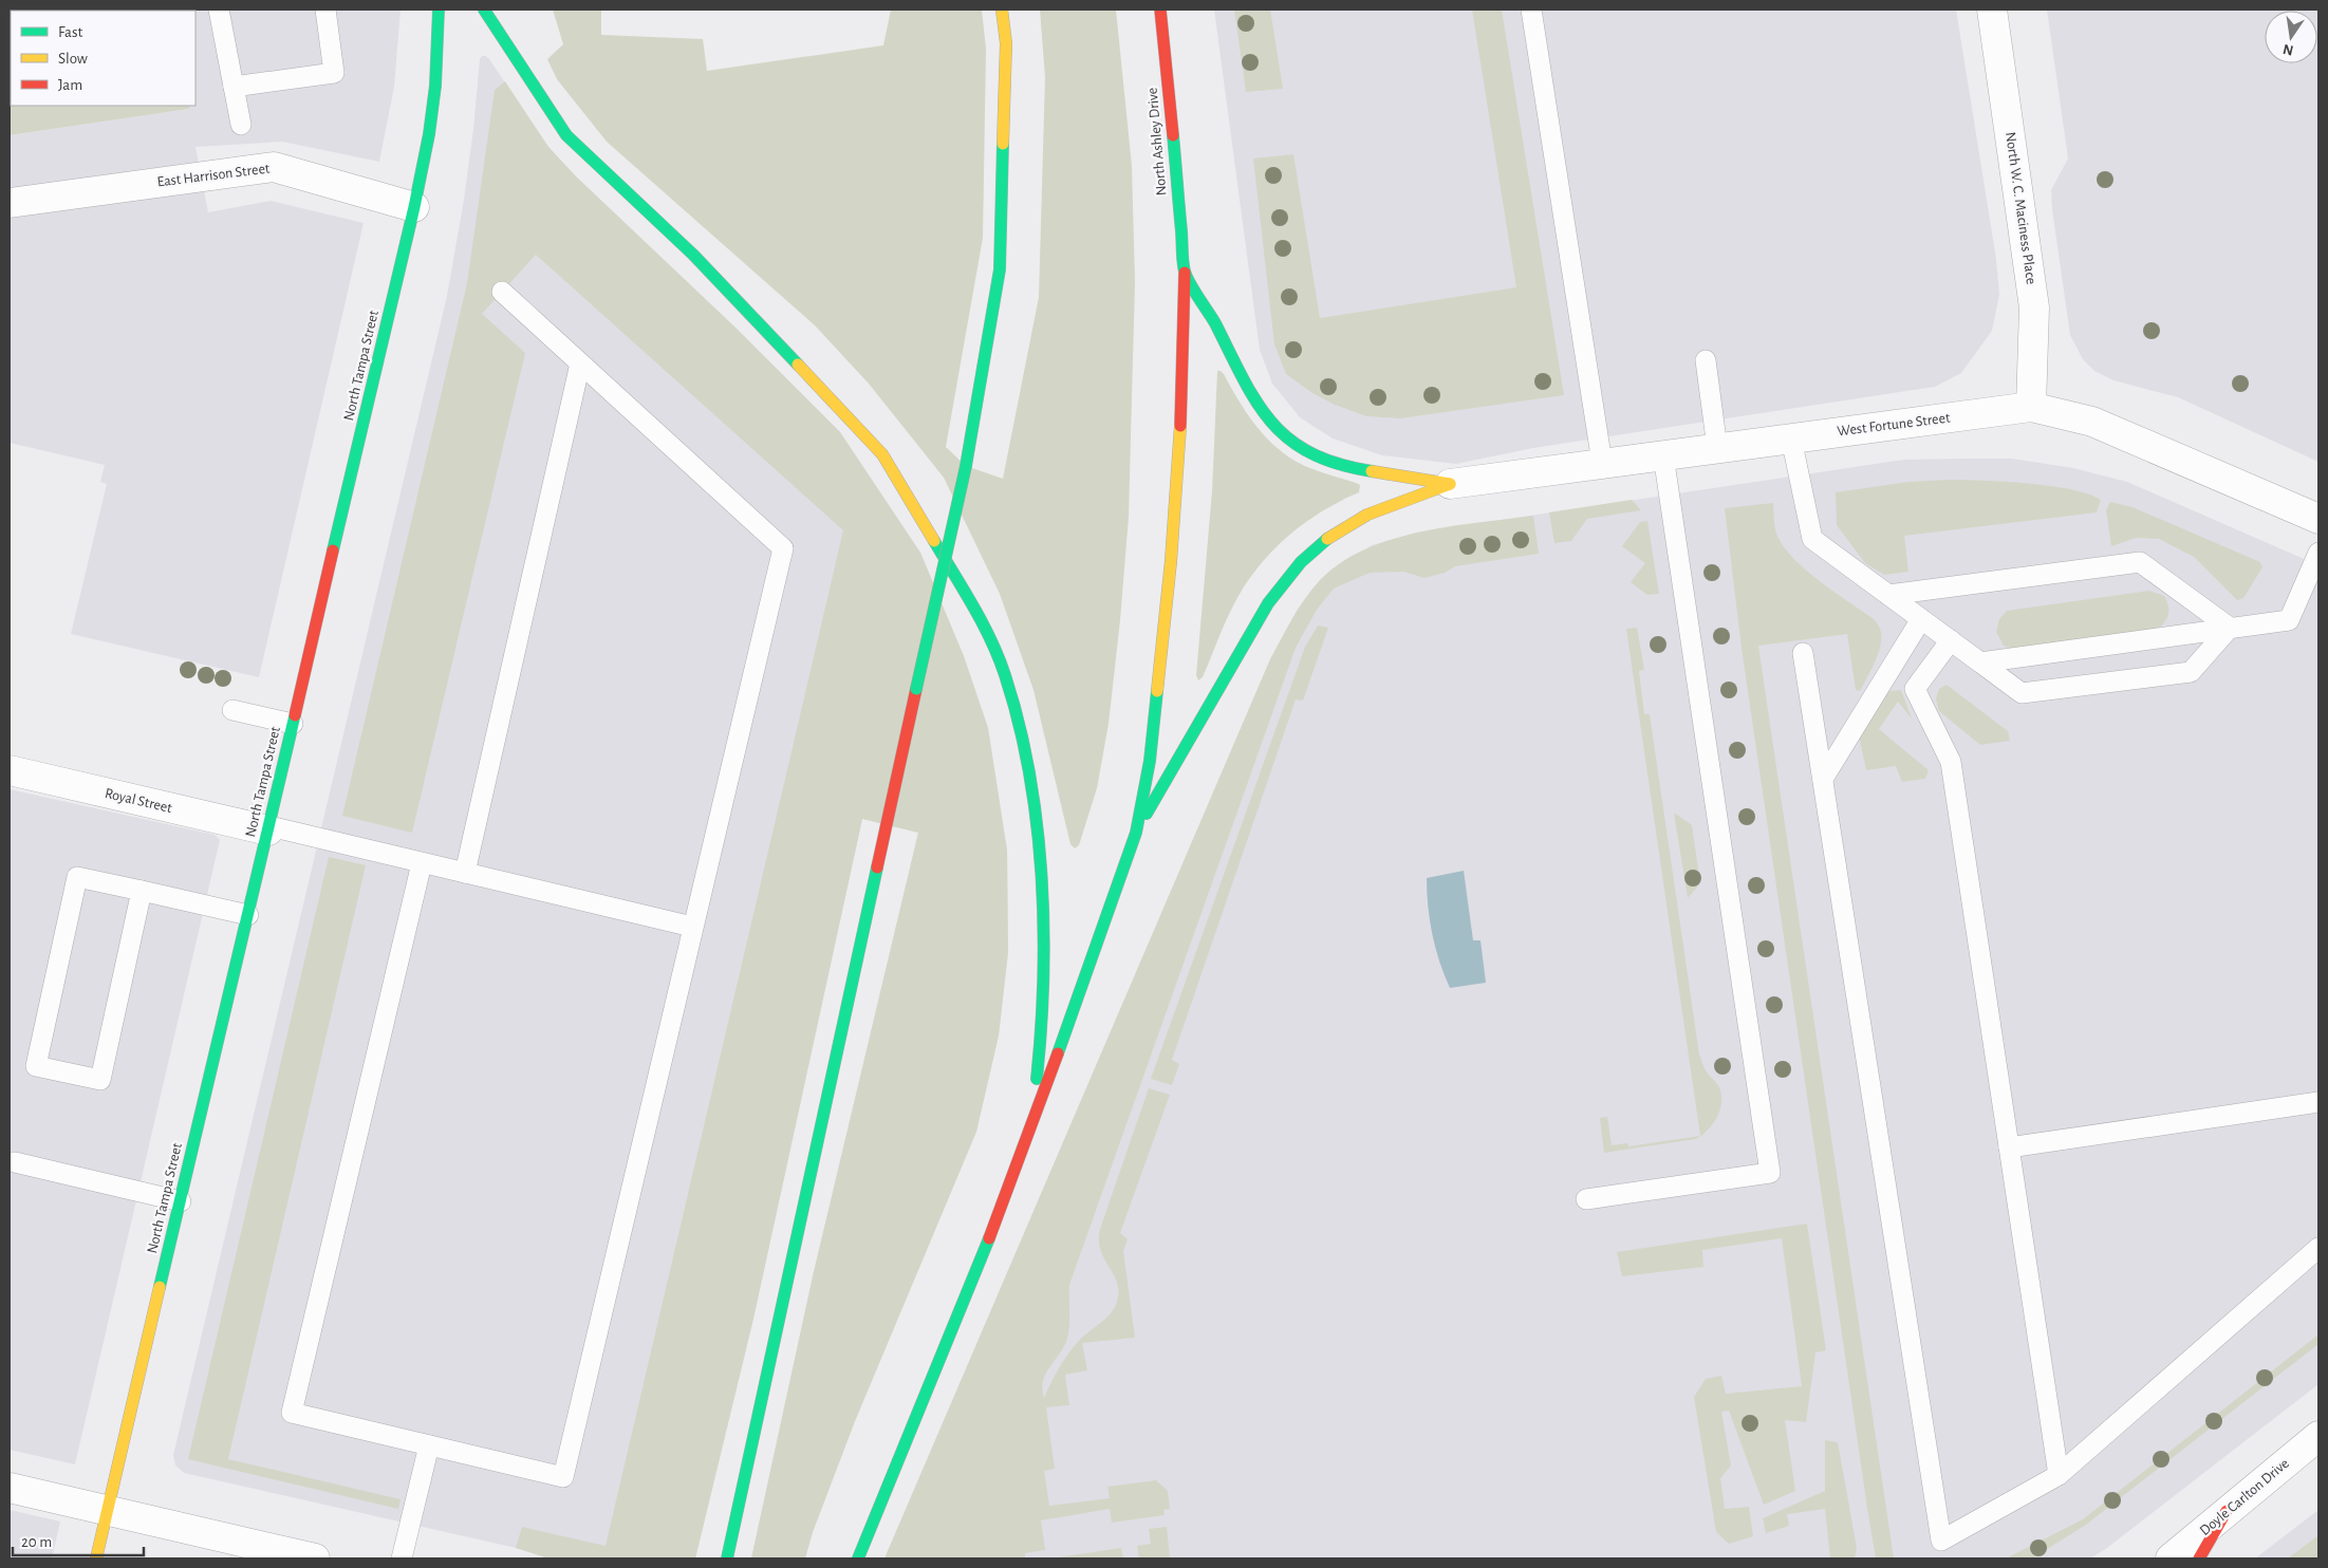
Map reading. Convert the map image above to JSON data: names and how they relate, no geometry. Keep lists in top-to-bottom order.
{
  "streets": {
    "main road": ["North Ashley Drive", "North Tampa Street"],
    "street": [
      "East Harrison Street",
      "North W. C. Maciness Place",
      "West Fortune Street",
      "Royal Street",
      "Doyle Carlton Drive"
    ]
  },
  "crossings": [
    ["East Harrison Street", "North Tampa Street"],
    ["North W. C. Maciness Place", "West Fortune Street"],
    ["North Tampa Street", "Royal Street"]
  ],
  "legend": ["Fast", "Slow", "Jam"],
  "scale_bar": "20 m",
  "north": "bottom"
}
